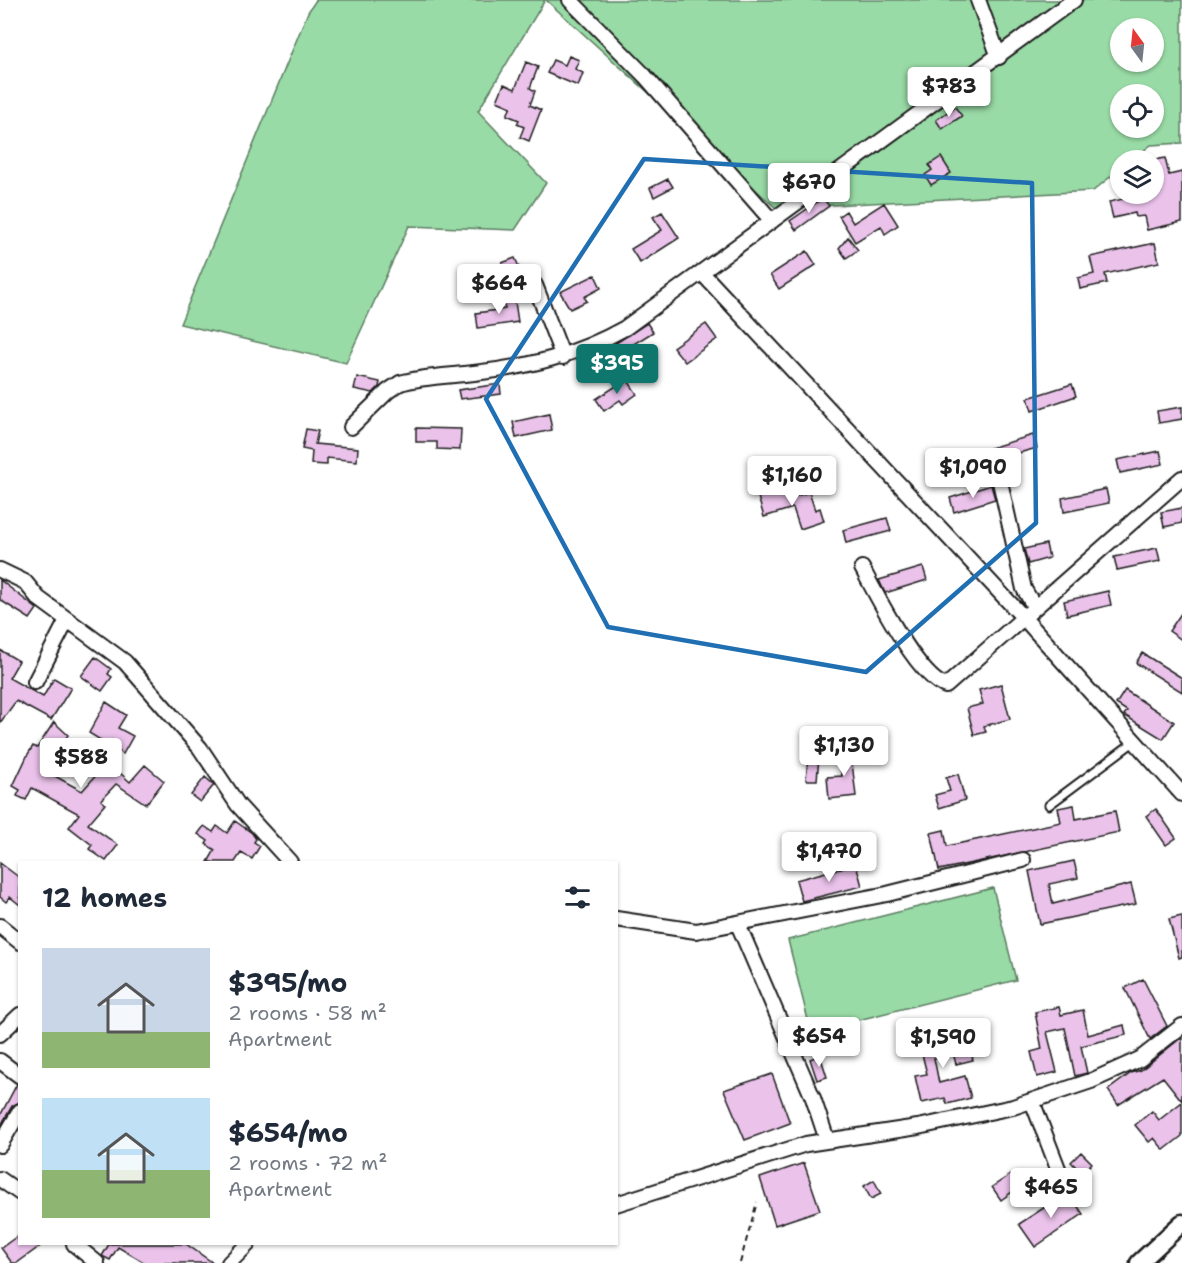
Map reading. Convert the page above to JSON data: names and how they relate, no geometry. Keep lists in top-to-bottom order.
{
  "north": "top",
  "page": {
    "price": [
      "$783",
      "$670",
      "$664",
      "$395",
      "$1,090",
      "$1,160",
      "$1,130",
      "$588",
      "$1,470",
      "$654",
      "$1,590",
      "$465"
    ],
    "heading": "12 homes",
    "list": [
      {
        "name": "$395/mo",
        "note": "2 rooms · 58 m² · Apartment"
      },
      {
        "name": "$654/mo",
        "note": "2 rooms · 72 m² · Apartment"
      }
    ]
  }
}
